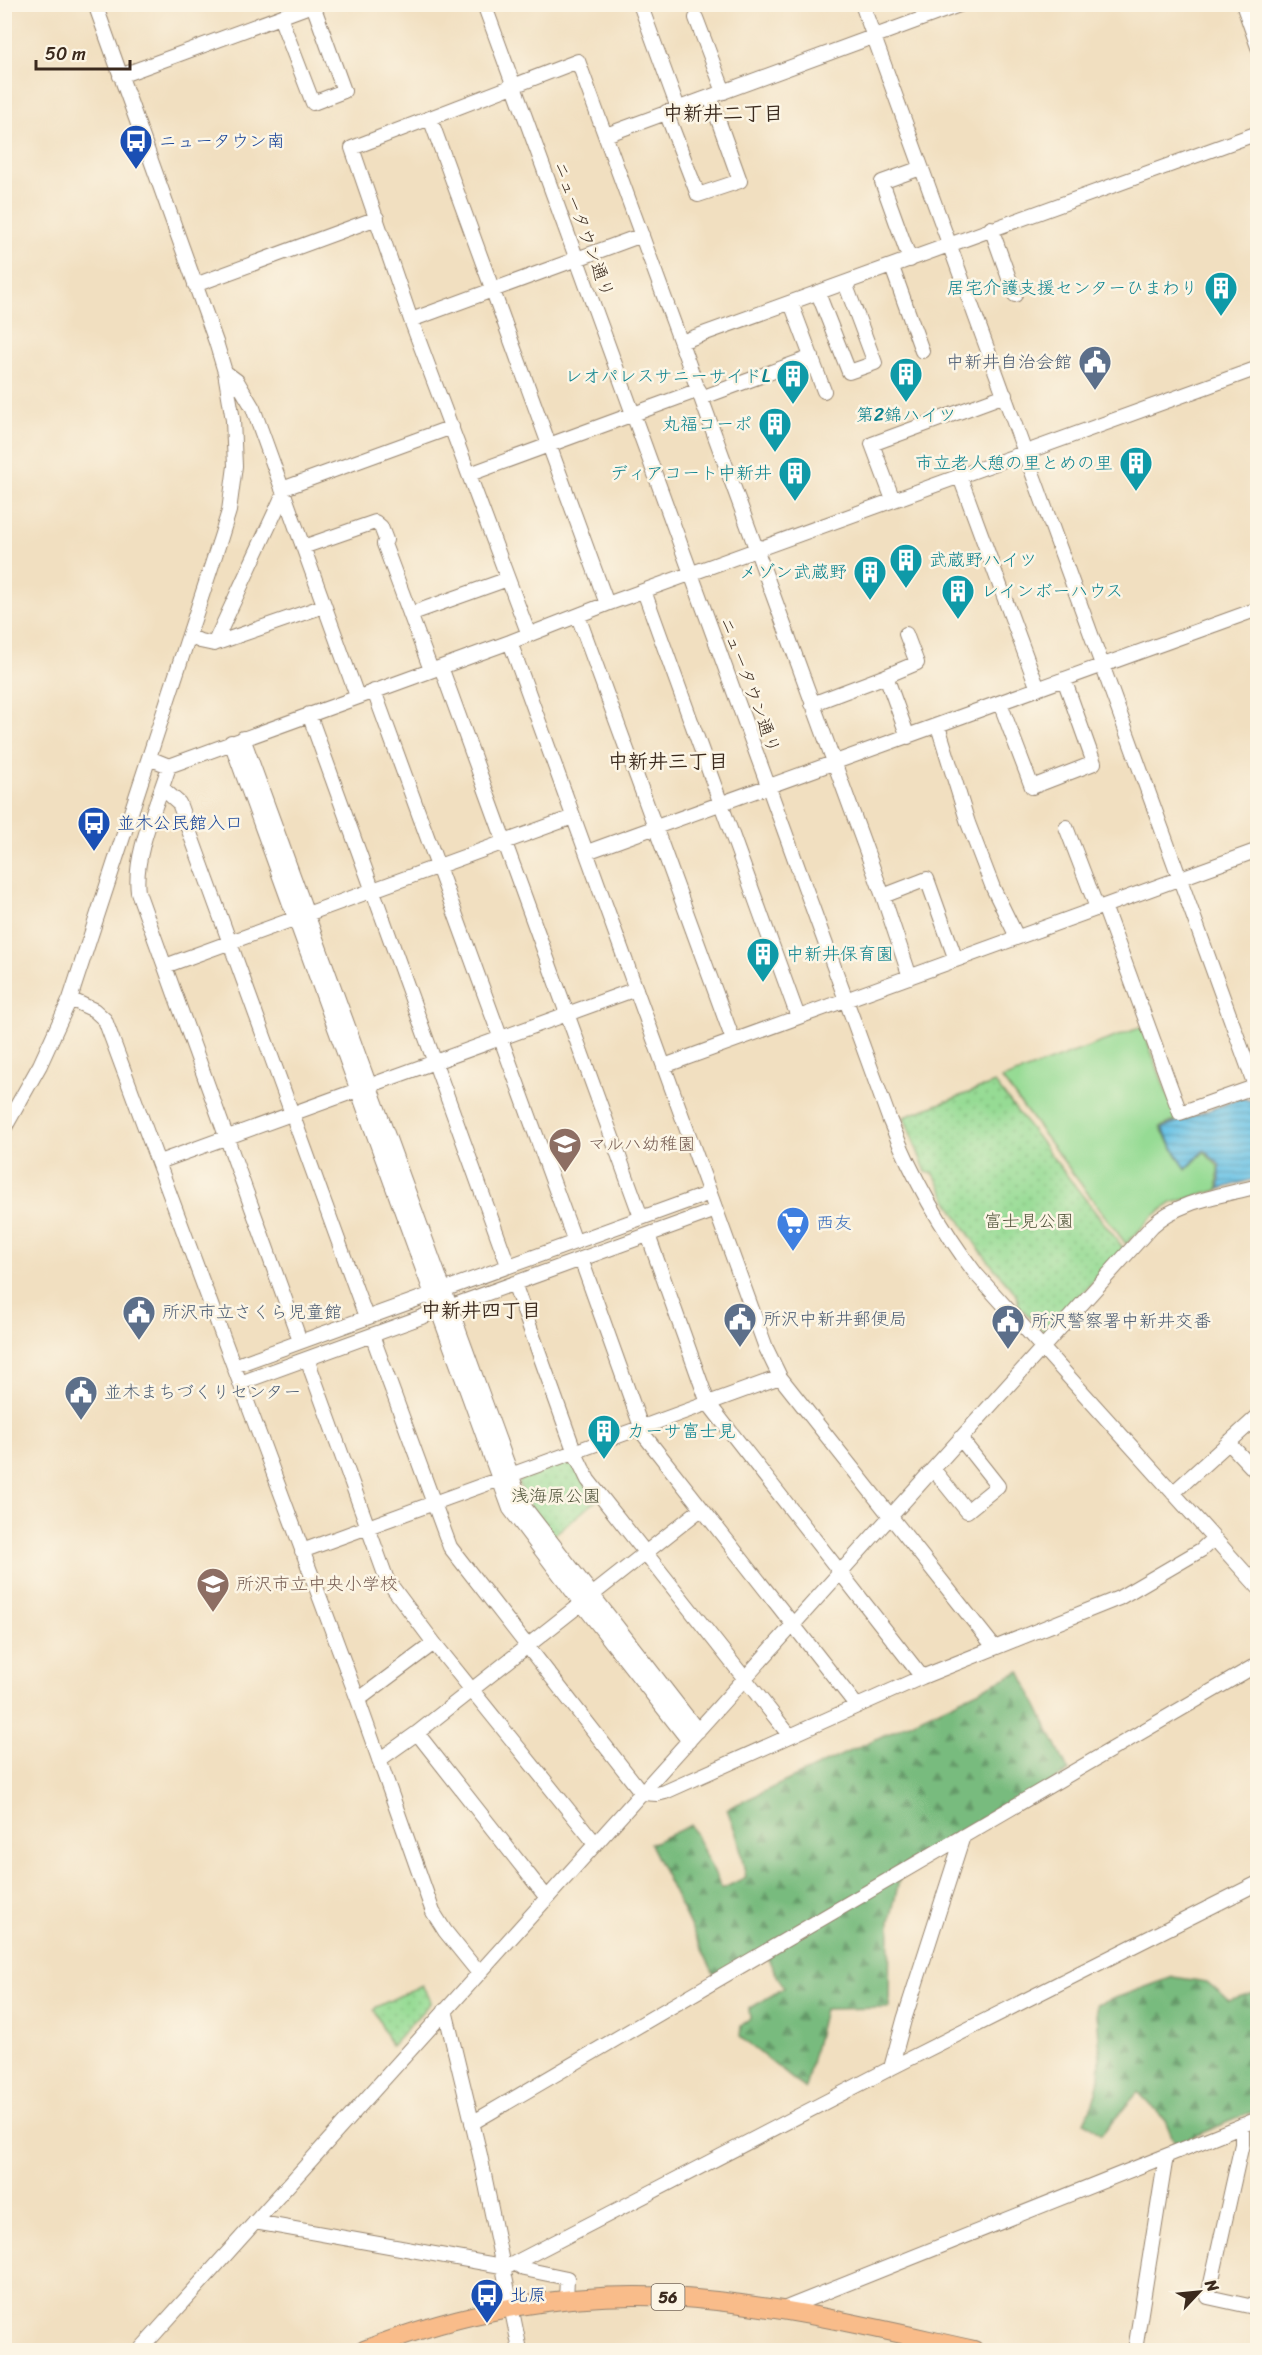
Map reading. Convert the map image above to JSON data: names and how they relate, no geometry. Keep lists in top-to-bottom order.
{
  "streets": {
    "main road": ["56"],
    "street": ["ニュータウン通り"]
  },
  "districts": ["中新井二丁目", "中新井三丁目", "中新井四丁目"],
  "parks": ["富士見公園", "浅海原公園"],
  "places": {
    "bus stop": ["ニュータウン南", "並木公民館入口", "北原"],
    "building": [
      "居宅介護支援センターひまわり",
      "第2錦ハイツ",
      "レオパレスサニーサイドL",
      "丸福コーポ",
      "市立老人憩の里とめの里",
      "ディアコート中新井",
      "武蔵野ハイツ",
      "メゾン武蔵野",
      "レインボーハウス",
      "中新井保育園",
      "カーサ富士見"
    ],
    "public building": [
      "中新井自治会館",
      "所沢市立さくら児童館",
      "所沢中新井郵便局",
      "所沢警察署中新井交番",
      "並木まちづくりセンター"
    ],
    "school or university": ["マルハ幼稚園", "所沢市立中央小学校"],
    "supermarket": ["西友"]
  },
  "scale_bar": "50 m",
  "north": "top right"
}
